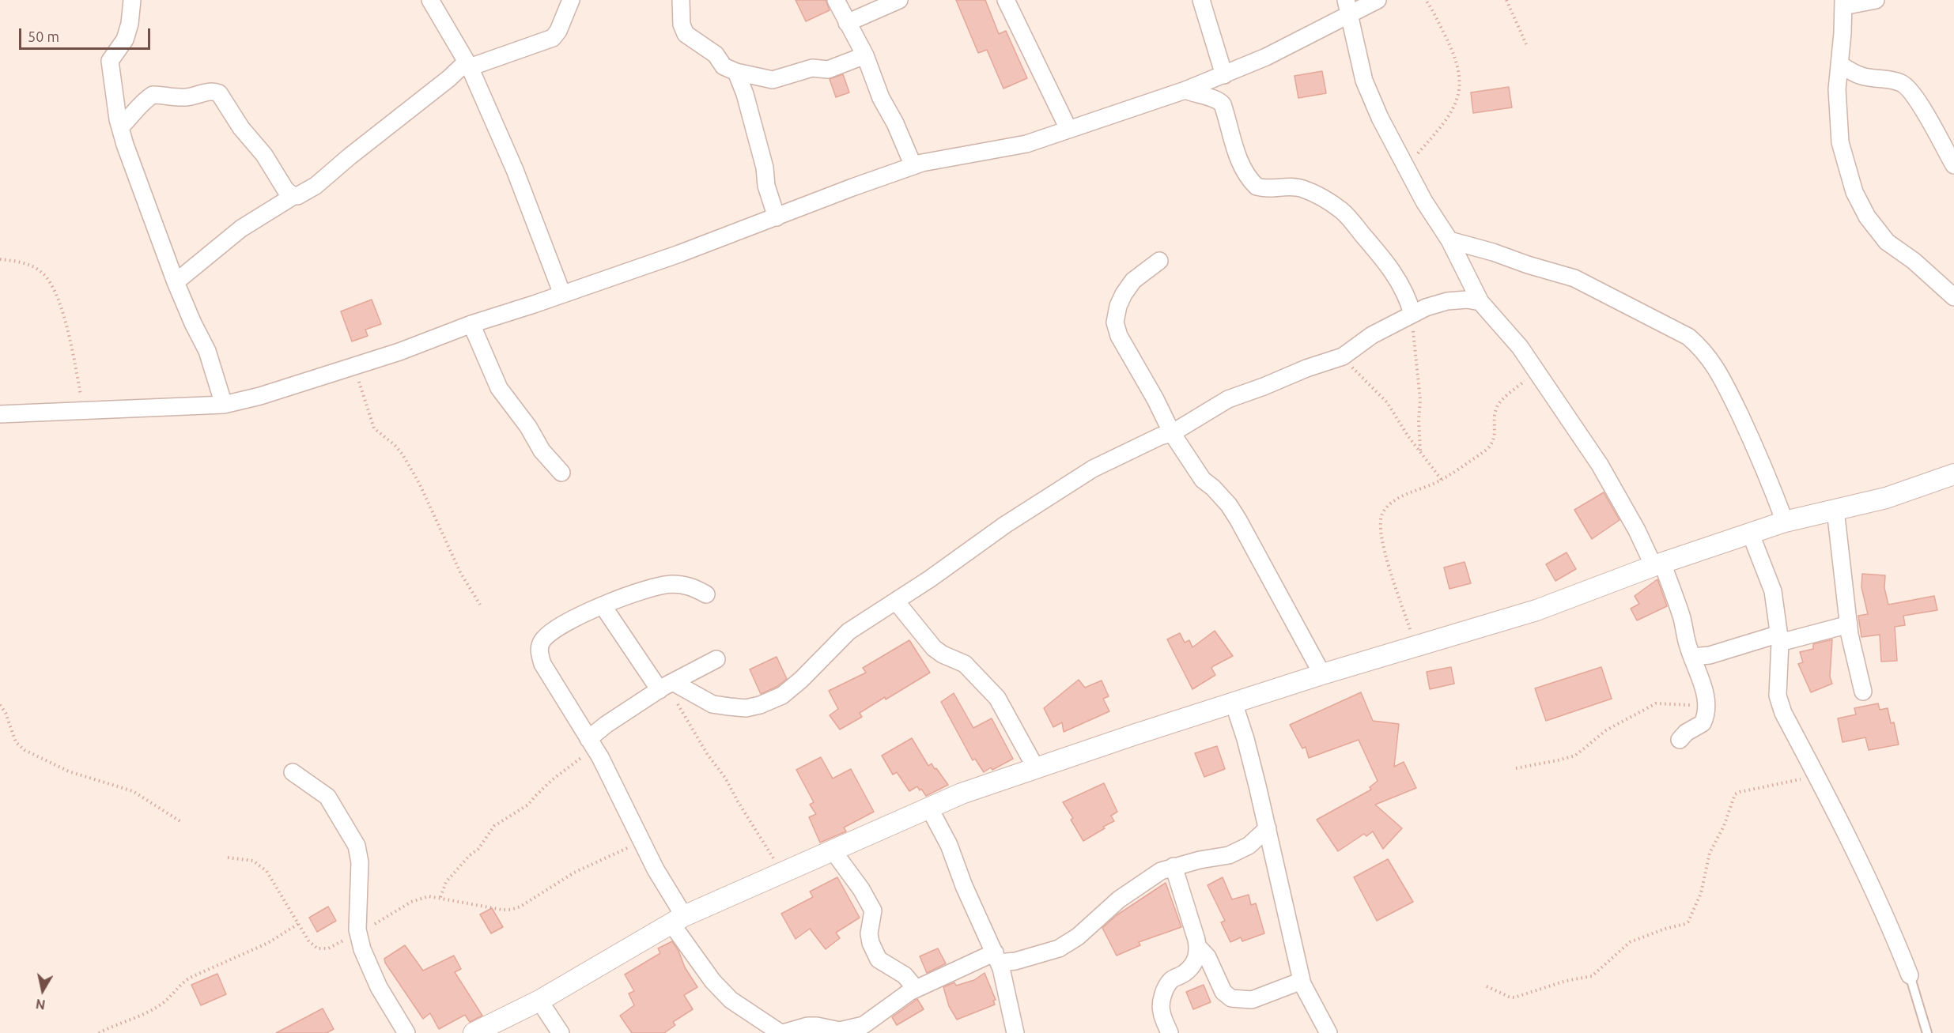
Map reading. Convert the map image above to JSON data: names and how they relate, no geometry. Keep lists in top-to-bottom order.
{
  "scale_bar": "50 m",
  "north": "bottom"
}
